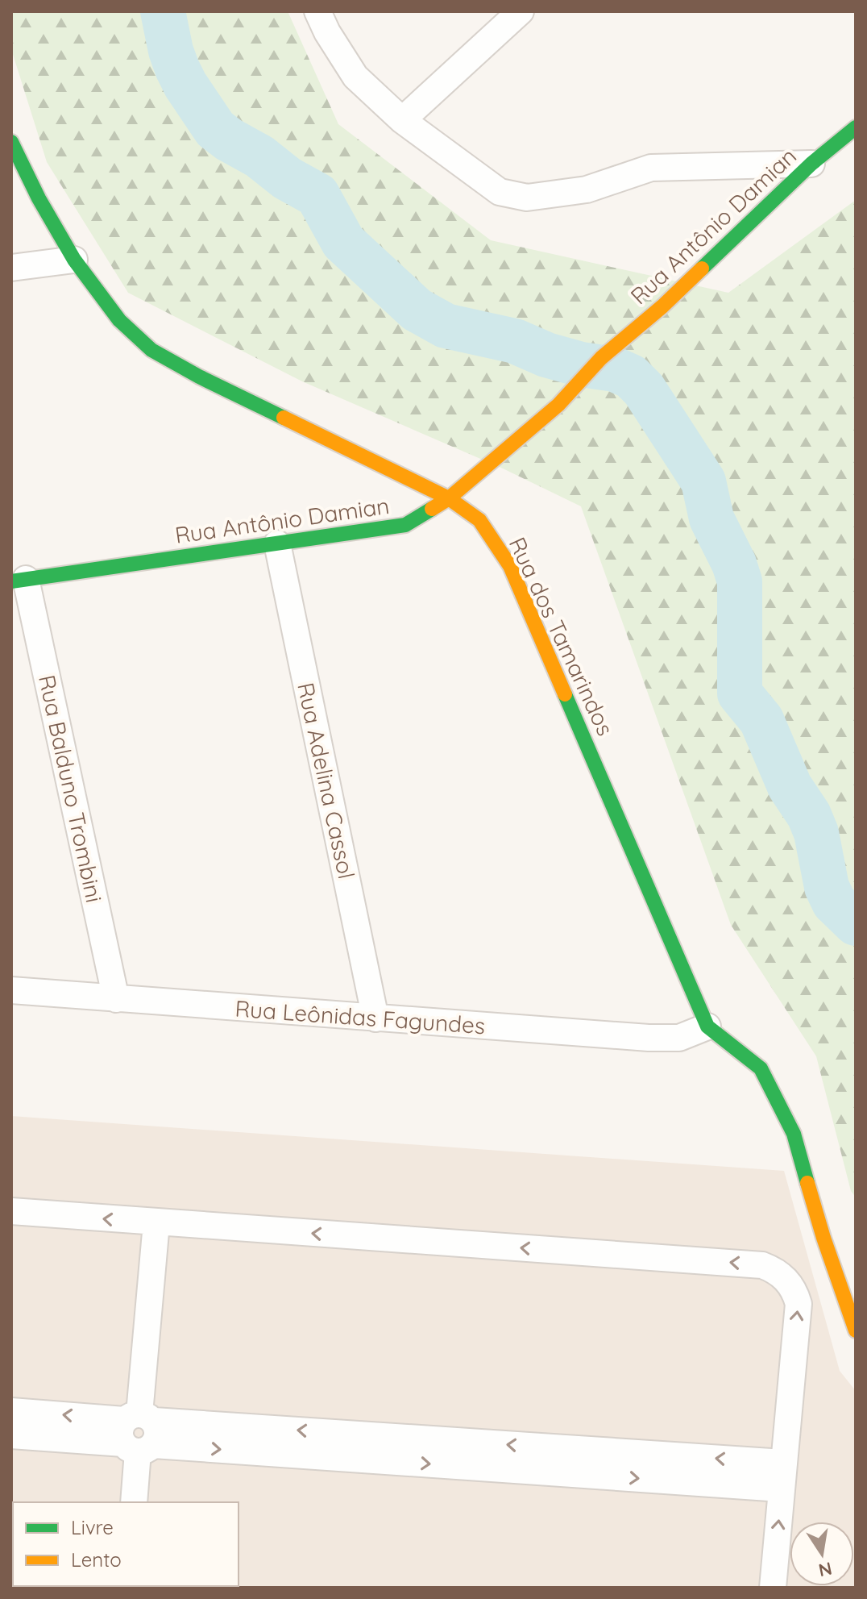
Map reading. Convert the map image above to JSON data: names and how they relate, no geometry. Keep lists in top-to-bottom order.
{
  "streets": {
    "street": [
      "Rua Antônio Damian",
      "Rua dos Tamarindos",
      "Rua Adelina Cassol",
      "Rua Balduno Trombini",
      "Rua Leônidas Fagundes"
    ]
  },
  "crossings": [
    ["Rua Antônio Damian", "Rua dos Tamarindos"],
    ["Rua Antônio Damian", "Rua Adelina Cassol"],
    ["Rua Antônio Damian", "Rua Balduno Trombini"],
    ["Rua dos Tamarindos", "Rua Leônidas Fagundes"],
    ["Rua Adelina Cassol", "Rua Leônidas Fagundes"],
    ["Rua Balduno Trombini", "Rua Leônidas Fagundes"]
  ],
  "legend": ["Livre", "Lento"],
  "north": "bottom"
}
